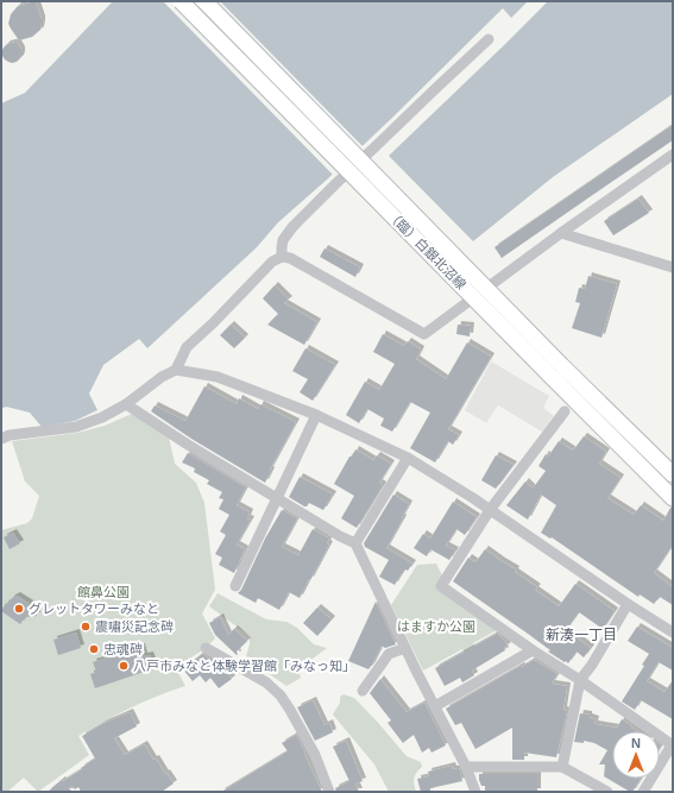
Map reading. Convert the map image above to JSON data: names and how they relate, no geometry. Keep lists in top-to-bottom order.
{
  "streets": {
    "street": ["（臨）白銀北沼線"]
  },
  "districts": ["新湊一丁目"],
  "parks": ["館鼻公園", "はますか公園"],
  "places": [
    "グレットタワーみなと",
    "震嘯災記念碑",
    "忠魂碑",
    "八戸市みなと体験学習館「みなっ知」"
  ],
  "north": "top"
}
